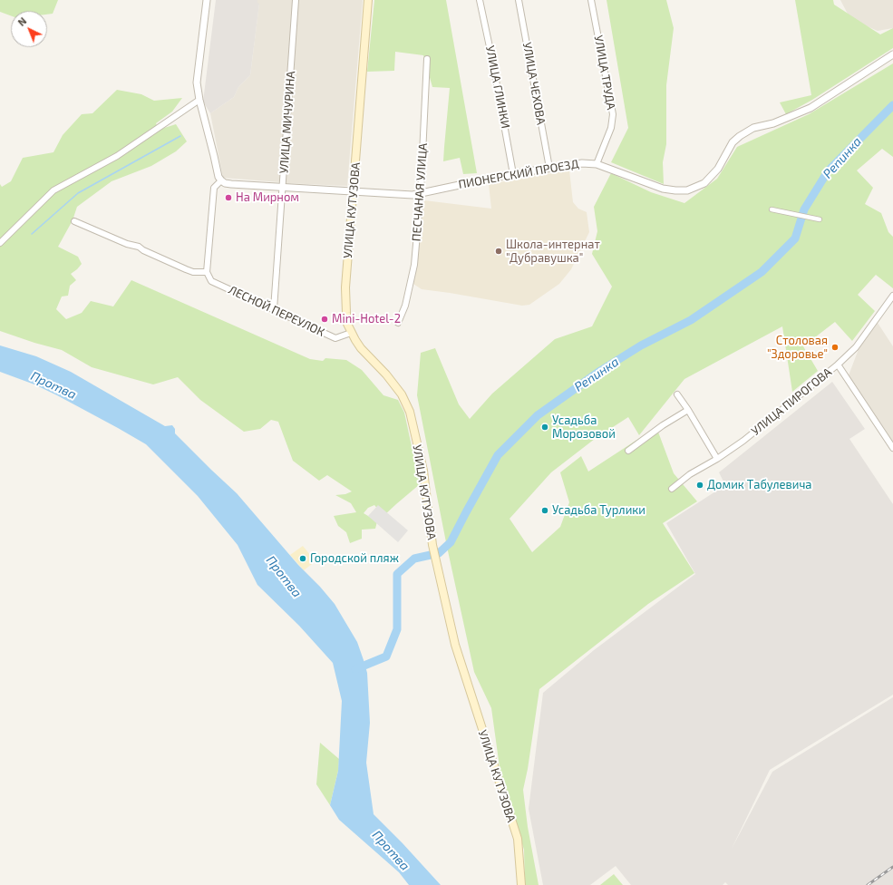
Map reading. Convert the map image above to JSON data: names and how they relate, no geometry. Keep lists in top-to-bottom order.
{
  "streets": {
    "main road": ["УЛИЦА КУТУЗОВА"],
    "street": [
      "УЛИЦА ТРУДА",
      "УЛИЦА ЧЕХОВА",
      "УЛИЦА ГЛИНКИ",
      "УЛИЦА МИЧУРИНА",
      "ПИОНЕРСКИЙ ПРОЕЗД",
      "ПЕСЧАНАЯ УЛИЦА",
      "ЛЕСНОЙ ПЕРЕУЛОК",
      "УЛИЦА ПИРОГОВА"
    ]
  },
  "crossings": [
    ["УЛИЦА ТРУДА", "ПИОНЕРСКИЙ ПРОЕЗД"],
    ["УЛИЦА ЧЕХОВА", "ПИОНЕРСКИЙ ПРОЕЗД"],
    ["УЛИЦА ГЛИНКИ", "ПИОНЕРСКИЙ ПРОЕЗД"],
    ["УЛИЦА МИЧУРИНА", "ПИОНЕРСКИЙ ПРОЕЗД"],
    ["УЛИЦА МИЧУРИНА", "ЛЕСНОЙ ПЕРЕУЛОК"],
    ["ПИОНЕРСКИЙ ПРОЕЗД", "ПЕСЧАНАЯ УЛИЦА"],
    ["ПИОНЕРСКИЙ ПРОЕЗД", "УЛИЦА КУТУЗОВА"],
    ["УЛИЦА КУТУЗОВА", "ЛЕСНОЙ ПЕРЕУЛОК"]
  ],
  "water": ["Репинка", "Протва"],
  "places": [
    "На Мирном",
    "Школа-интернат \"Дубравушка\"",
    "Mini-Hotel-2",
    "Столовая \"Здоровье\"",
    "Усадьба Морозовой",
    "Домик Табулевича",
    "Усадьба Турлики",
    "Городской пляж"
  ],
  "north": "top left"
}
